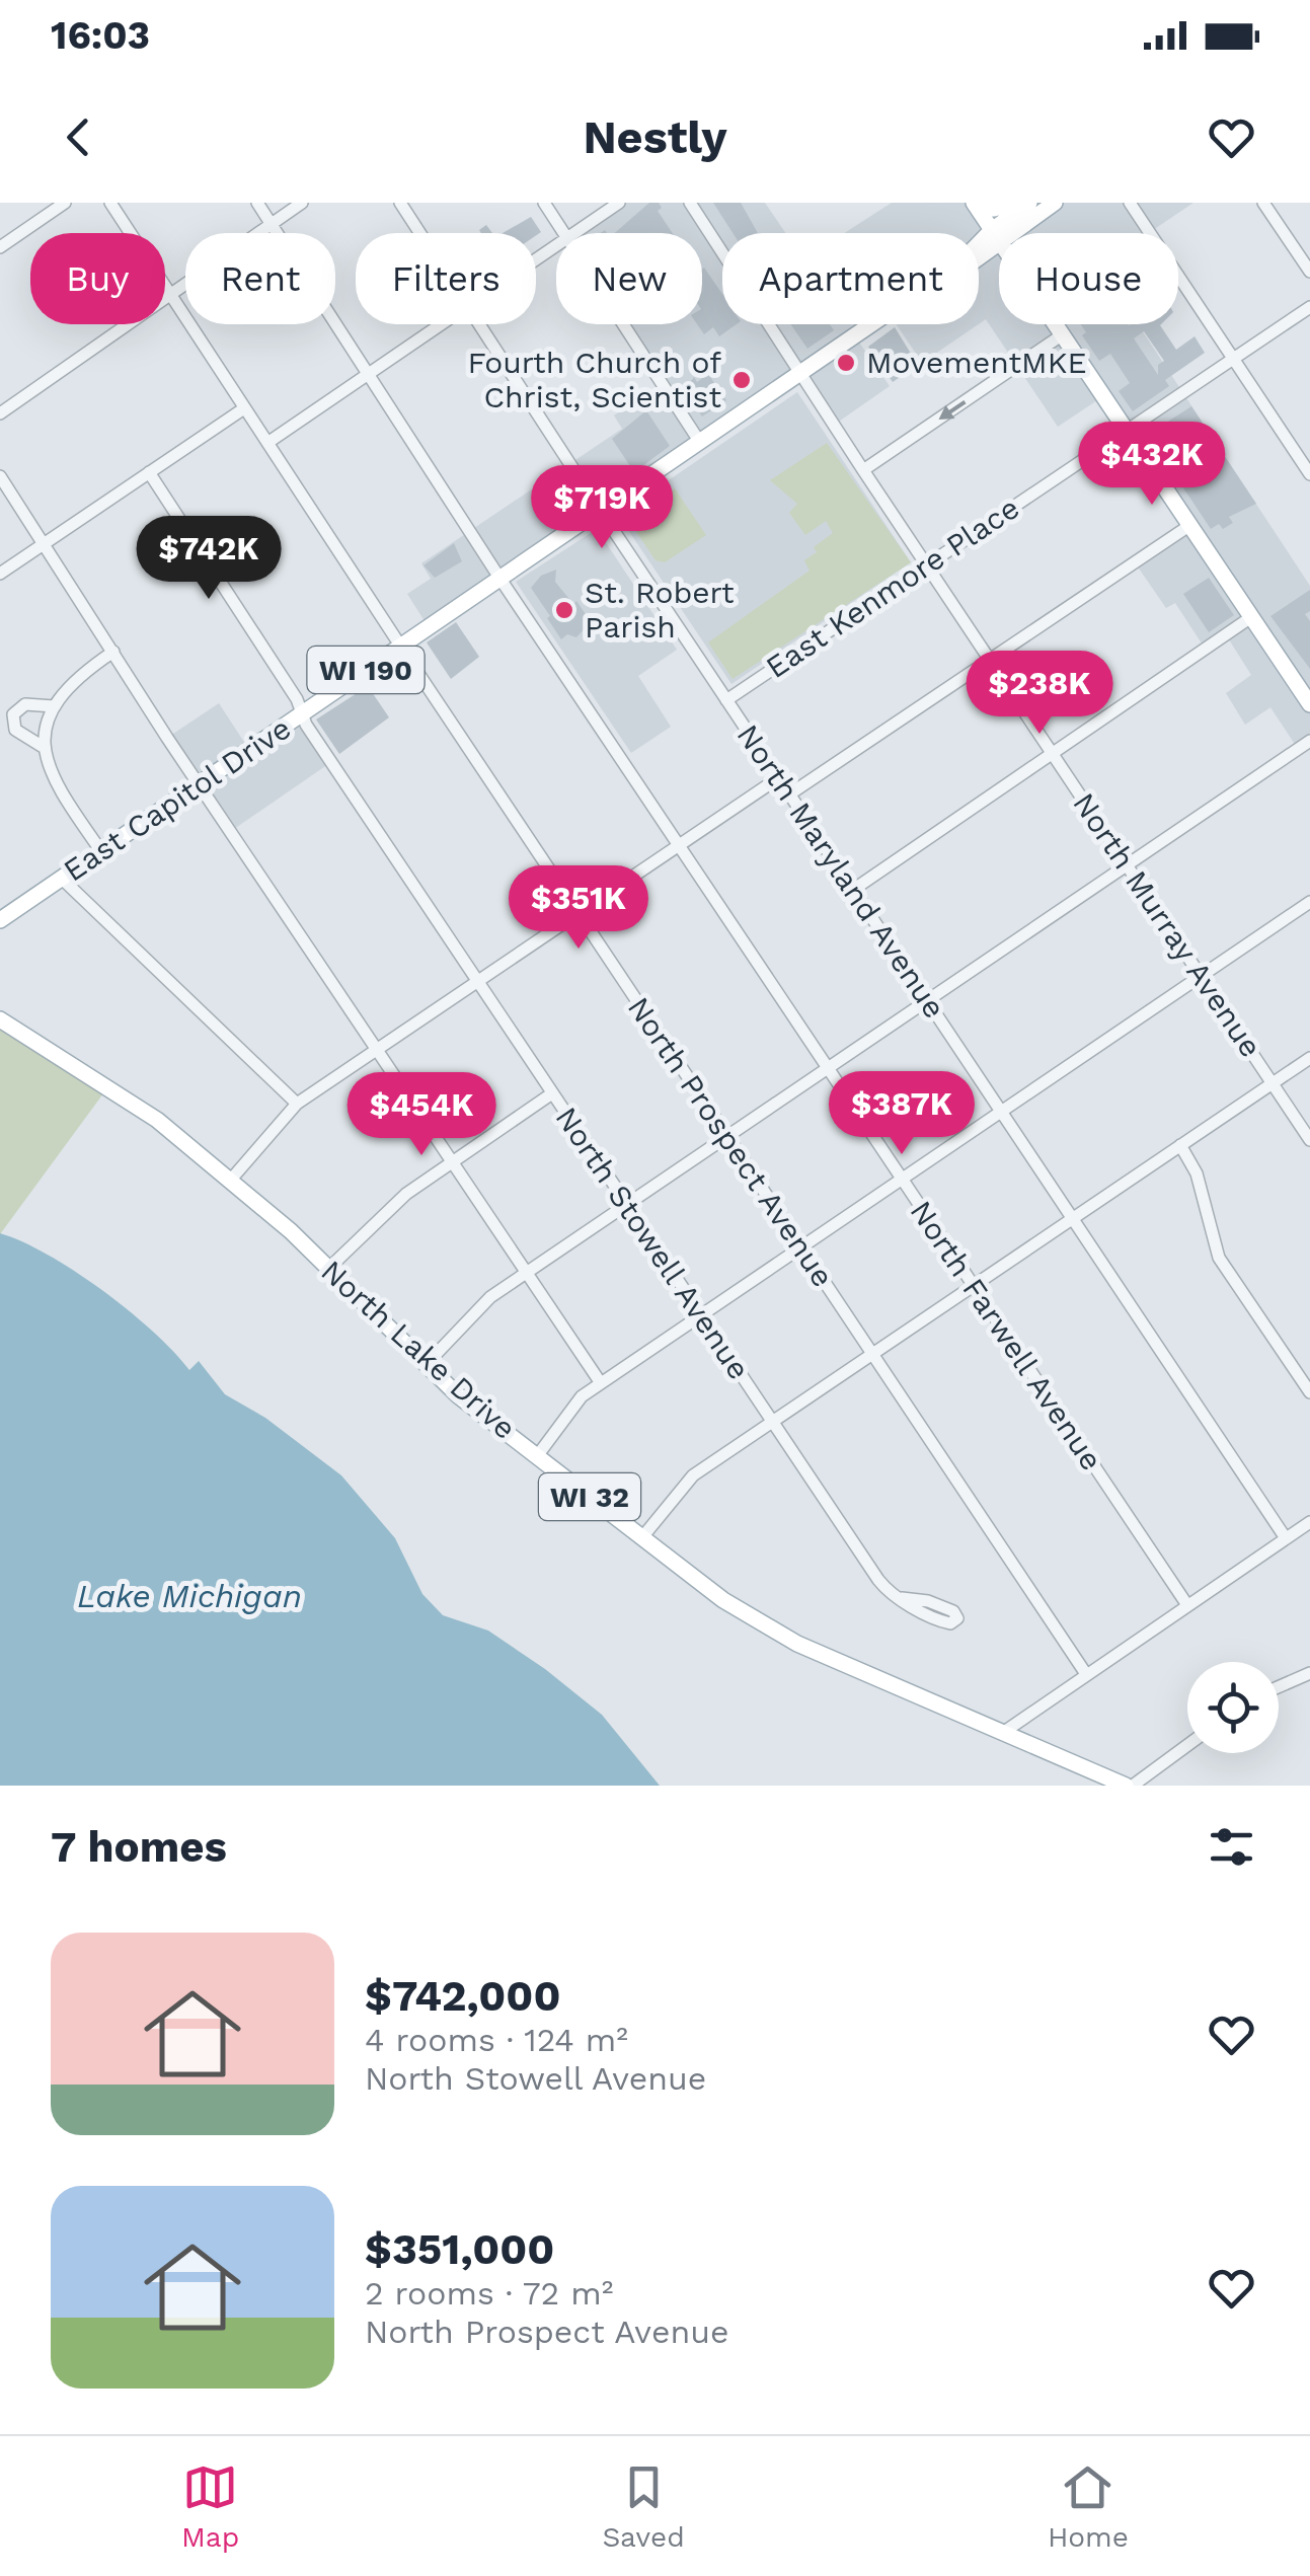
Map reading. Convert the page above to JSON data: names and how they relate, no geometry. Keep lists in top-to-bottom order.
{
  "streets": {
    "main road": [
      "WI 190",
      "East Capitol Drive",
      "North Lake Drive",
      "WI 32"
    ],
    "street": [
      "East Kenmore Place",
      "North Maryland Avenue",
      "North Murray Avenue",
      "North Prospect Avenue",
      "North Stowell Avenue",
      "North Farwell Avenue"
    ]
  },
  "crossings": [
    ["East Kenmore Place", "North Maryland Avenue"],
    ["East Kenmore Place", "North Murray Avenue"],
    ["East Capitol Drive", "North Maryland Avenue"],
    ["East Capitol Drive", "North Murray Avenue"],
    ["East Capitol Drive", "North Prospect Avenue"],
    ["East Capitol Drive", "North Stowell Avenue"],
    ["East Capitol Drive", "North Farwell Avenue"]
  ],
  "water": ["Lake Michigan"],
  "places": ["MovementMKE", "Fourth Church of Christ, Scientist", "St. Robert Parish"],
  "page": {
    "status": "16:03",
    "header": "Nestly",
    "chip": [
      "Buy",
      "Rent",
      "Filters",
      "New",
      "Apartment",
      "House"
    ],
    "price": [
      "$432K",
      "$719K",
      "$742K",
      "$238K",
      "$351K",
      "$387K",
      "$454K"
    ],
    "heading": "7 homes",
    "list": [
      {
        "name": "$742,000",
        "note": "4 rooms · 124 m² · North Stowell Avenue"
      },
      {
        "name": "$351,000",
        "note": "2 rooms · 72 m² · North Prospect Avenue"
      }
    ],
    "tabs": ["Map", "Saved", "Home"]
  }
}
